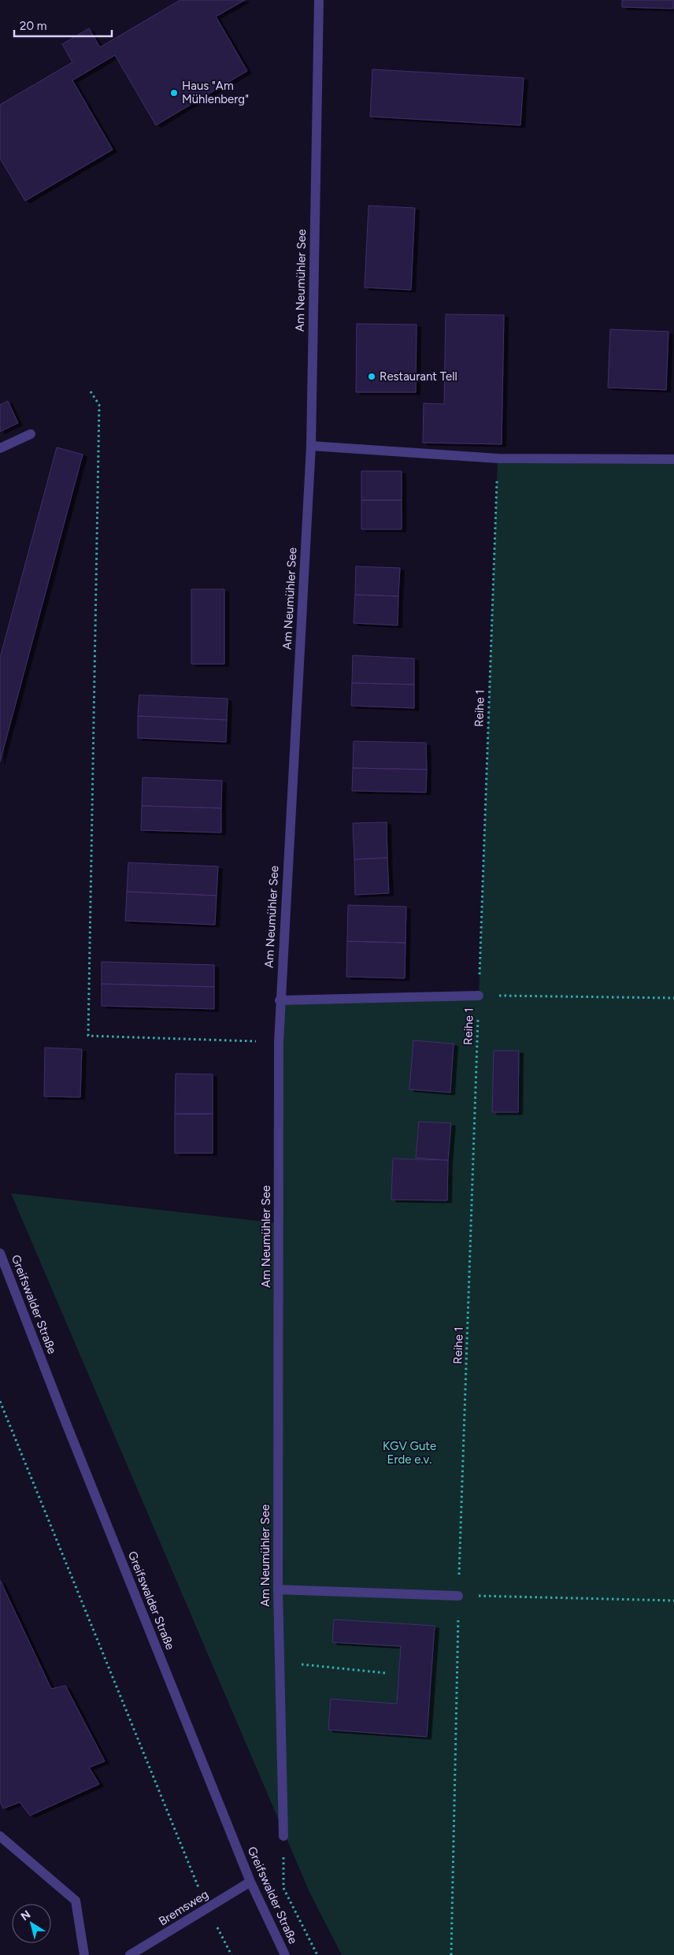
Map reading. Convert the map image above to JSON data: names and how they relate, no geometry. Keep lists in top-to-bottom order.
{
  "streets": {
    "street": ["Am Neumühler See", "Greifswalder Straße", "Bremsweg"],
    "path": ["Reihe 1"]
  },
  "crossings": [
    ["Greifswalder Straße", "Bremsweg"]
  ],
  "parks": ["KGV Gute Erde e.v."],
  "places": ["Haus \"Am Mühlenberg\"", "Restaurant Tell"],
  "scale_bar": "20 m",
  "north": "top left"
}
